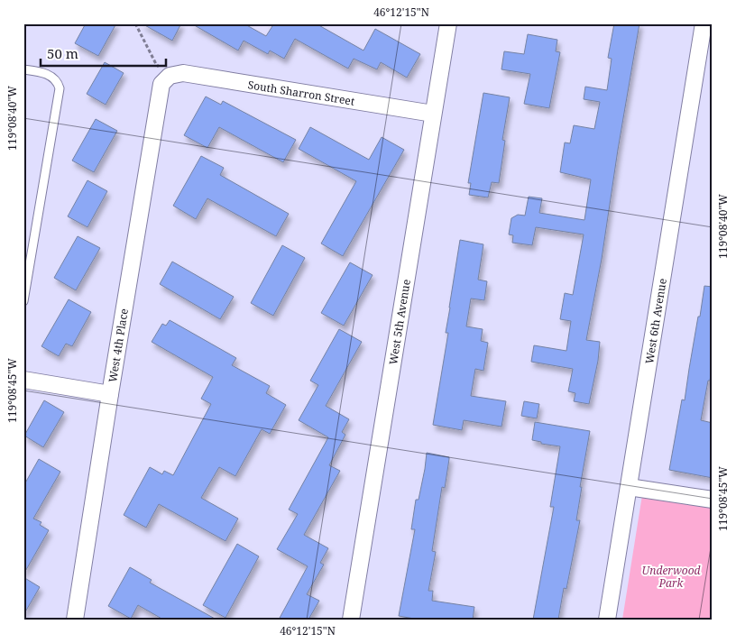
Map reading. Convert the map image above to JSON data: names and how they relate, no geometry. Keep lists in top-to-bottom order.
{
  "streets": {
    "street": [
      "South Sharron Street",
      "West 6th Avenue",
      "West 5th Avenue",
      "West 4th Place"
    ]
  },
  "crossings": [
    ["South Sharron Street", "West 5th Avenue"],
    ["South Sharron Street", "West 4th Place"]
  ],
  "parks": ["Underwood Park"],
  "scale_bar": "50 m",
  "coordinates": ["46°12'15\"N", "119°08'40\"W", "119°08'45\"W"]
}
